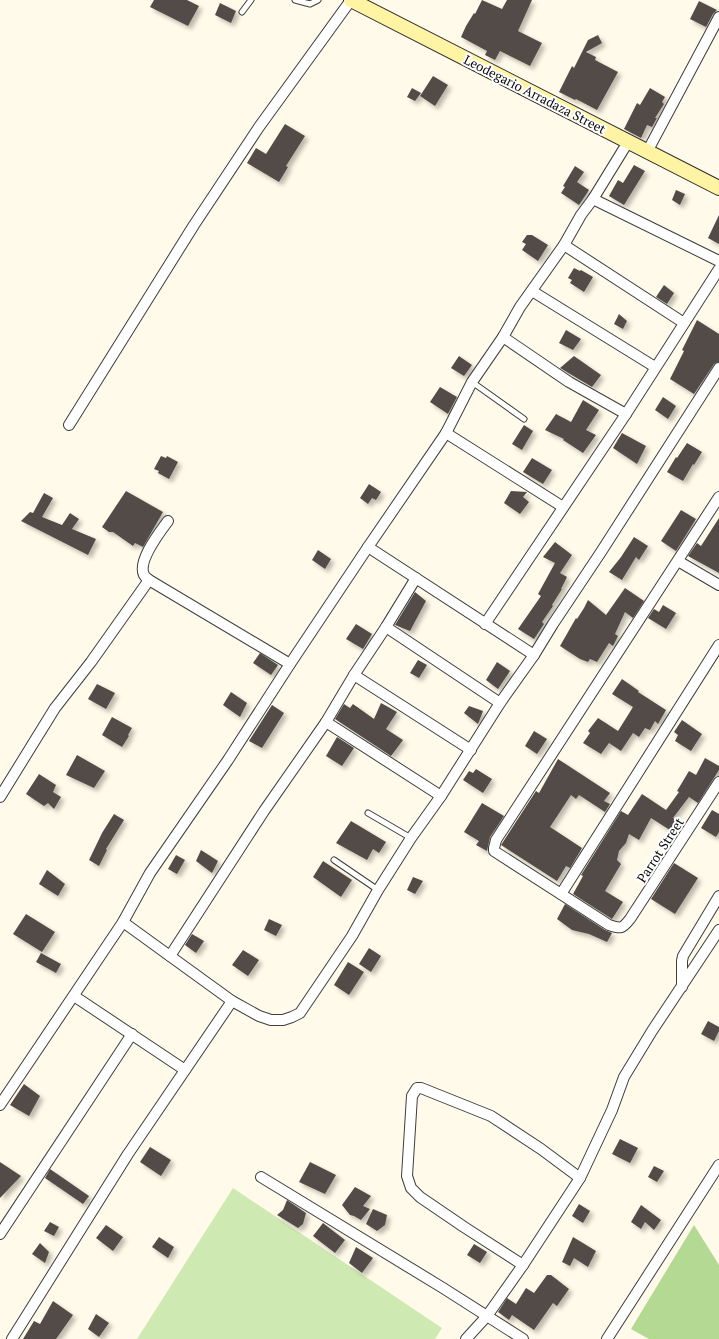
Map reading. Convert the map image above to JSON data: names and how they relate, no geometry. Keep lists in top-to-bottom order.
{
  "streets": {
    "street": ["Leodegario Arradaza Street", "Parrot Street"]
  }
}
